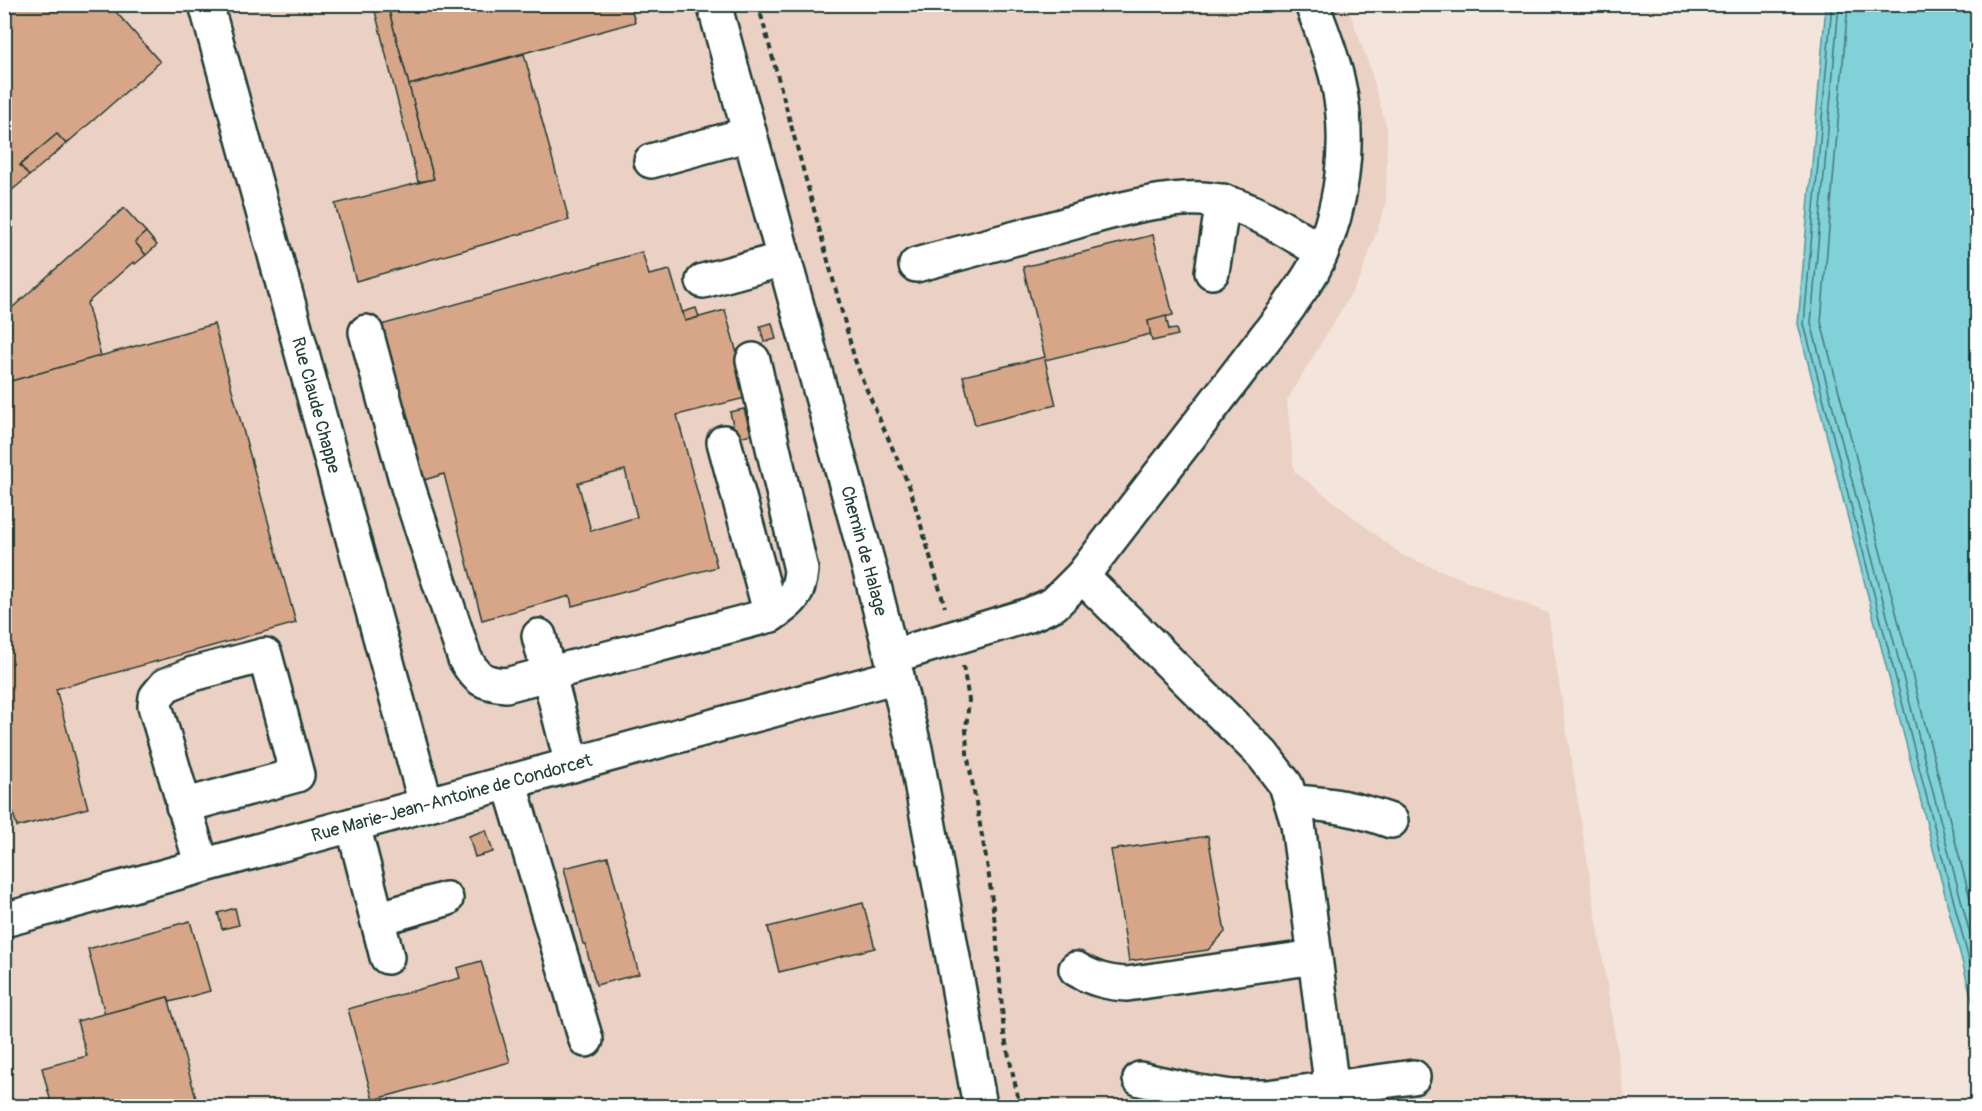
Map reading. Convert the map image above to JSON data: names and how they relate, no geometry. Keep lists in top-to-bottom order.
{
  "streets": {
    "street": ["Rue Claude Chappe", "Chemin de Halage", "Rue Marie-Jean-Antoine de Condorcet"]
  },
  "crossings": [
    ["Rue Claude Chappe", "Rue Marie-Jean-Antoine de Condorcet"],
    ["Chemin de Halage", "Rue Marie-Jean-Antoine de Condorcet"]
  ]
}
